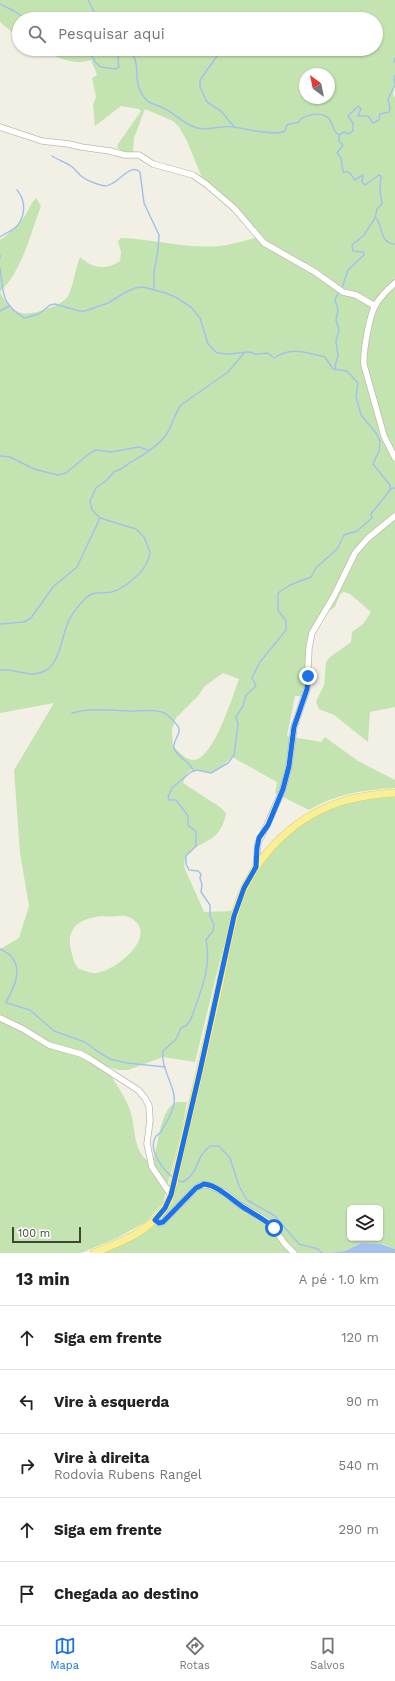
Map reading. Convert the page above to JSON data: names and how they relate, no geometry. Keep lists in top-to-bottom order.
{
  "scale_bar": "100 m",
  "north": "top left",
  "page": {
    "search": "Pesquisar aqui",
    "scale": "100 m",
    "heading": ["13 min", "A pé · 1.0 km"],
    "list": [
      ["Siga em frente", "120 m"],
      ["Vire à esquerda", "90 m"],
      ["Vire à direita", "Rodovia Rubens Rangel", "540 m"],
      ["Siga em frente", "290 m"],
      "Chegada ao destino"
    ],
    "nav": ["Mapa", "Rotas", "Salvos"]
  }
}
